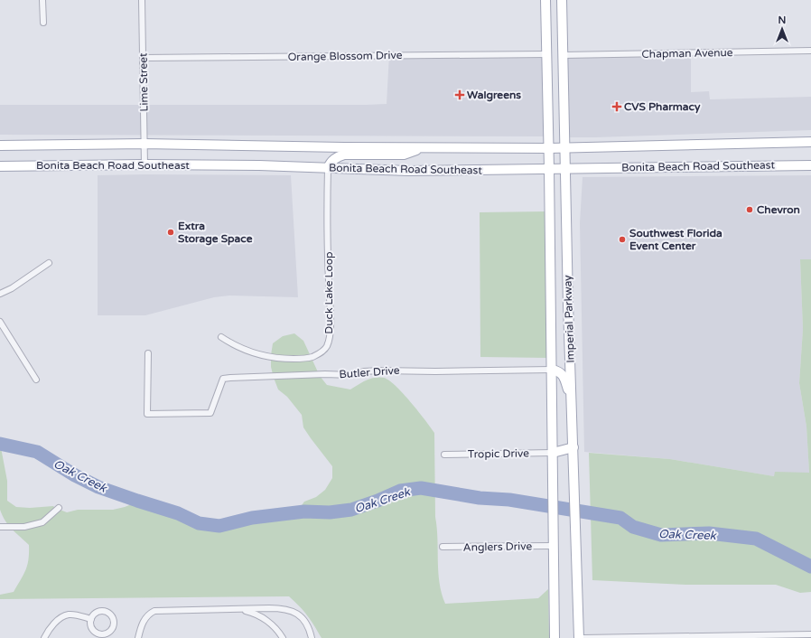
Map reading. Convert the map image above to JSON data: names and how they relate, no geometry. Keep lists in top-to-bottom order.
{
  "streets": {
    "main road": ["Bonita Beach Road Southeast", "Imperial Parkway"],
    "street": [
      "Chapman Avenue",
      "Orange Blossom Drive",
      "Lime Street",
      "Duck Lake Loop",
      "Butler Drive",
      "Tropic Drive",
      "Anglers Drive"
    ]
  },
  "crossings": [
    ["Chapman Avenue", "Imperial Parkway"],
    ["Orange Blossom Drive", "Lime Street"],
    ["Orange Blossom Drive", "Imperial Parkway"],
    ["Lime Street", "Bonita Beach Road Southeast"],
    ["Bonita Beach Road Southeast", "Duck Lake Loop"],
    ["Bonita Beach Road Southeast", "Imperial Parkway"],
    ["Imperial Parkway", "Butler Drive"],
    ["Imperial Parkway", "Tropic Drive"],
    ["Imperial Parkway", "Anglers Drive"]
  ],
  "water": ["Oak Creek"],
  "places": {
    "health": ["Walgreens", "CVS Pharmacy"],
    "other": ["Chevron", "Extra Storage Space", "Southwest Florida Event Center"]
  },
  "north": "top"
}
